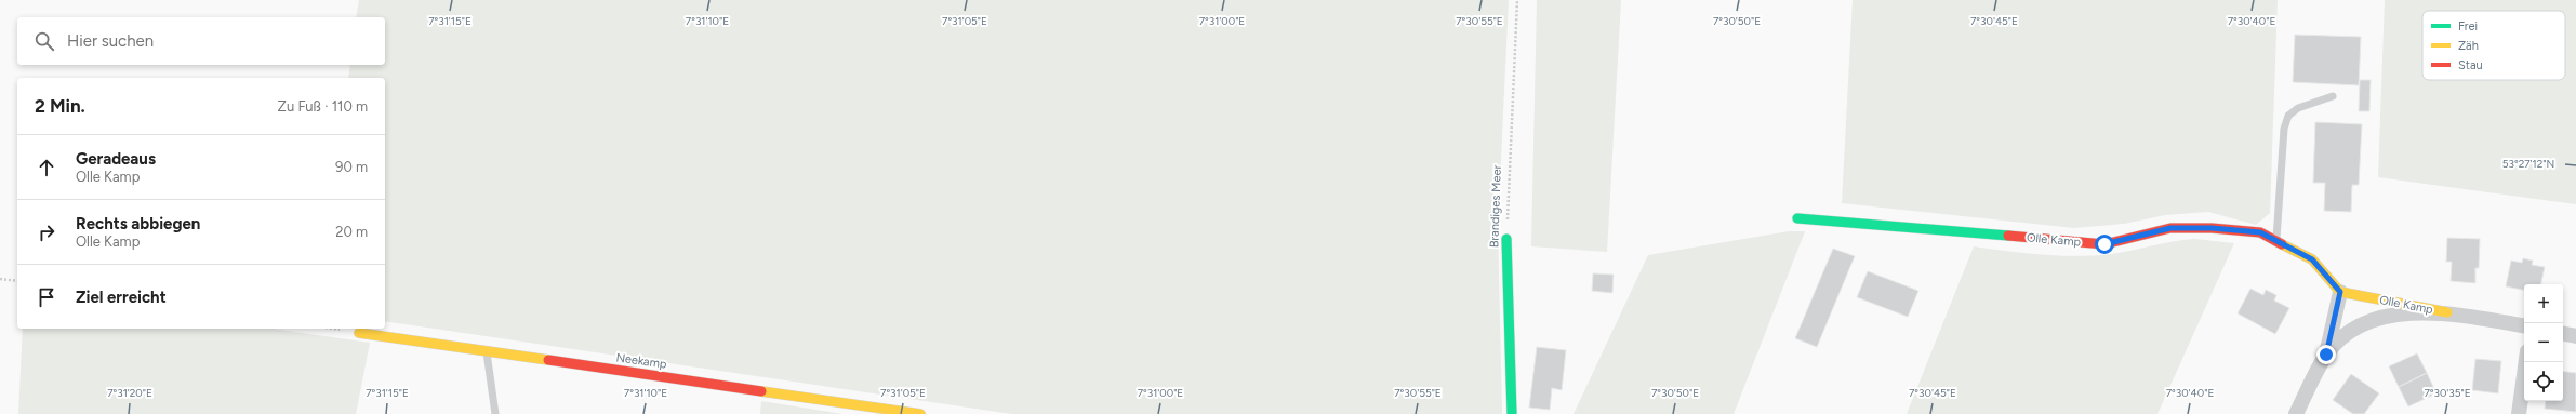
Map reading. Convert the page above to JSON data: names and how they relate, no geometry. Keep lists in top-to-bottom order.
{
  "streets": {
    "street": ["Brandiges Meer", "Olle Kamp", "Neekamp"]
  },
  "legend": ["Frei", "Zäh", "Stau"],
  "page": {
    "search": "Hier suchen",
    "heading": ["2 Min.", "Zu Fuß · 110 m"],
    "list": [
      ["Geradeaus", "Olle Kamp", "90 m"],
      ["Rechts abbiegen", "Olle Kamp", "20 m"],
      "Ziel erreicht"
    ],
    "map_buttons": ["+", "−"]
  },
  "coordinates": [
    "7°30'55\"E",
    "7°31'15\"E",
    "7°31'10\"E",
    "7°31'05\"E",
    "7°31'00\"E",
    "7°30'50\"E",
    "7°30'45\"E",
    "7°30'40\"E",
    "53°27'12\"N",
    "7°31'20\"E",
    "7°30'35\"E"
  ]
}
